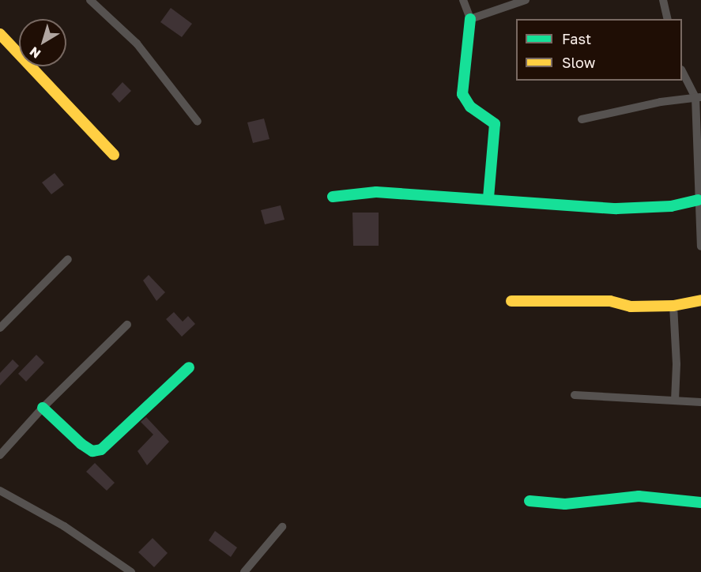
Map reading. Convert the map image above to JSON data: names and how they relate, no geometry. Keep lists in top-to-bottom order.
{
  "legend": ["Fast", "Slow"],
  "north": "bottom left"
}
